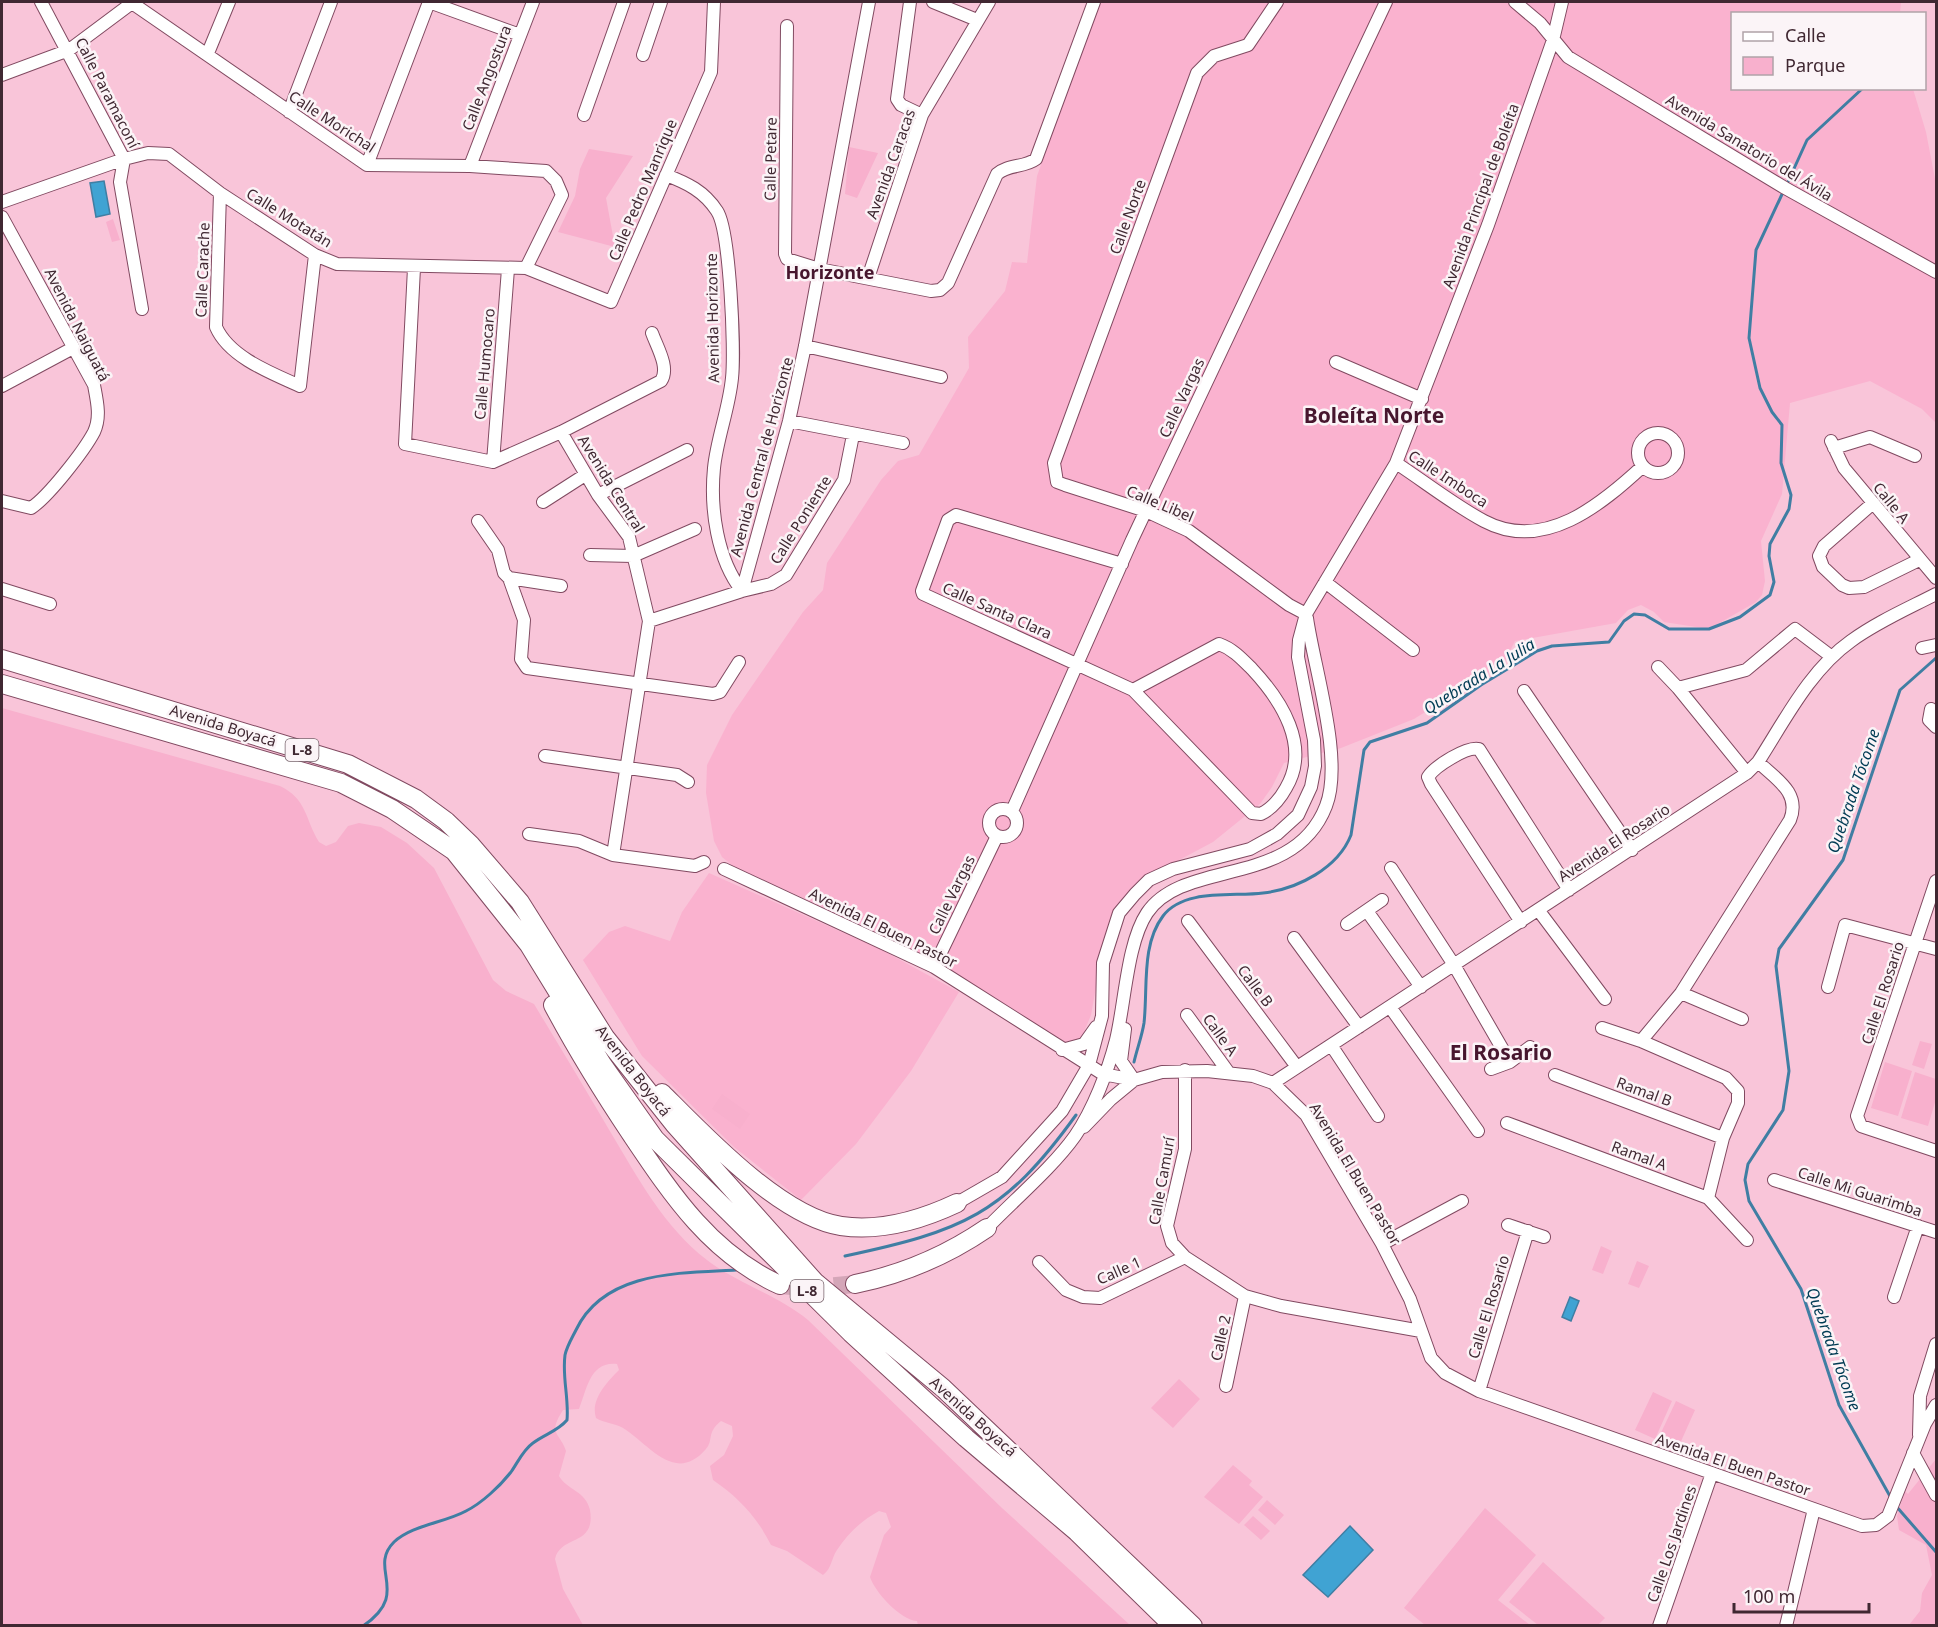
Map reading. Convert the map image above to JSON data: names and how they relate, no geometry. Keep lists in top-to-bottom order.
{
  "streets": {
    "highway": ["Avenida Boyacá", "L-8"],
    "street": [
      "Calle Angostura",
      "Calle Paramaconí",
      "Calle Morichal",
      "Avenida Sanatorio del Ávila",
      "Calle Petare",
      "Avenida Caracas",
      "Calle Pedro Manrique",
      "Avenida Principal de Boleíta",
      "Calle Norte",
      "Calle Motatán",
      "Calle Carache",
      "Avenida Horizonte",
      "Avenida Naiguatá",
      "Calle Humocaro",
      "Calle Vargas",
      "Avenida Central de Horizonte",
      "Calle Imboca",
      "Avenida Central",
      "Calle A",
      "Calle Libel",
      "Calle Poniente",
      "Calle Santa Clara",
      "Avenida El Rosario",
      "Avenida El Buen Pastor",
      "Calle B",
      "Calle El Rosario",
      "Ramal B",
      "Ramal A",
      "Calle Camurí",
      "Calle Mi Guarimba",
      "Calle 1",
      "Calle 2",
      "Calle Los Jardines"
    ]
  },
  "crossings": [
    ["Calle Angostura", "Calle Morichal"],
    ["Calle Paramaconí", "Calle Motatán"],
    ["Calle Morichal", "Calle Pedro Manrique"],
    ["Calle Morichal", "Calle Motatán"],
    ["Avenida Sanatorio del Ávila", "Avenida Principal de Boleíta"],
    ["Calle Petare", "Avenida Caracas"],
    ["Calle Petare", "Avenida Central de Horizonte"],
    ["Calle Pedro Manrique", "Calle Motatán"],
    ["Calle Pedro Manrique", "Avenida Horizonte"],
    ["Avenida Principal de Boleíta", "Calle Imboca"],
    ["Calle Norte", "Calle Libel"],
    ["Calle Motatán", "Calle Carache"],
    ["Calle Motatán", "Calle Humocaro"],
    ["Avenida Horizonte", "Avenida Central de Horizonte"],
    ["Avenida Horizonte", "Calle Poniente"],
    ["Calle Vargas", "Calle Libel"],
    ["Calle Vargas", "Calle Santa Clara"],
    ["Calle Vargas", "Avenida El Buen Pastor"],
    ["Avenida Central de Horizonte", "Calle Poniente"],
    ["Calle A", "Avenida El Buen Pastor"],
    ["Avenida El Rosario", "Avenida El Buen Pastor"],
    ["Avenida El Rosario", "Calle B"],
    ["Avenida El Buen Pastor", "Calle El Rosario"],
    ["Avenida El Buen Pastor", "Calle Camurí"],
    ["Avenida El Buen Pastor", "Calle Los Jardines"],
    ["Calle Camurí", "Calle 1"],
    ["Calle Camurí", "Calle 2"]
  ],
  "districts": ["Horizonte", "Boleíta Norte", "El Rosario"],
  "water": ["Quebrada La Julia", "Quebrada Tócome"],
  "legend": ["Calle", "Parque"],
  "scale_bar": "100 m"
}
